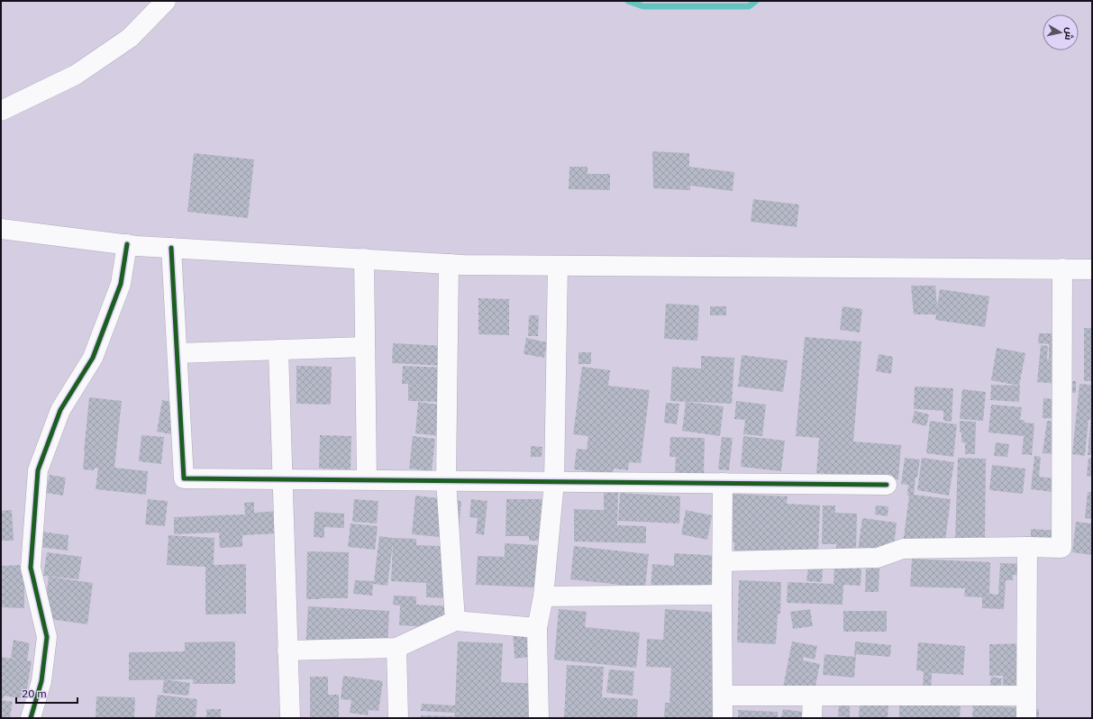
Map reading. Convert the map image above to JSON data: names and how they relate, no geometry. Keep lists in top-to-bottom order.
{
  "scale_bar": "20 m",
  "north": "right"
}
